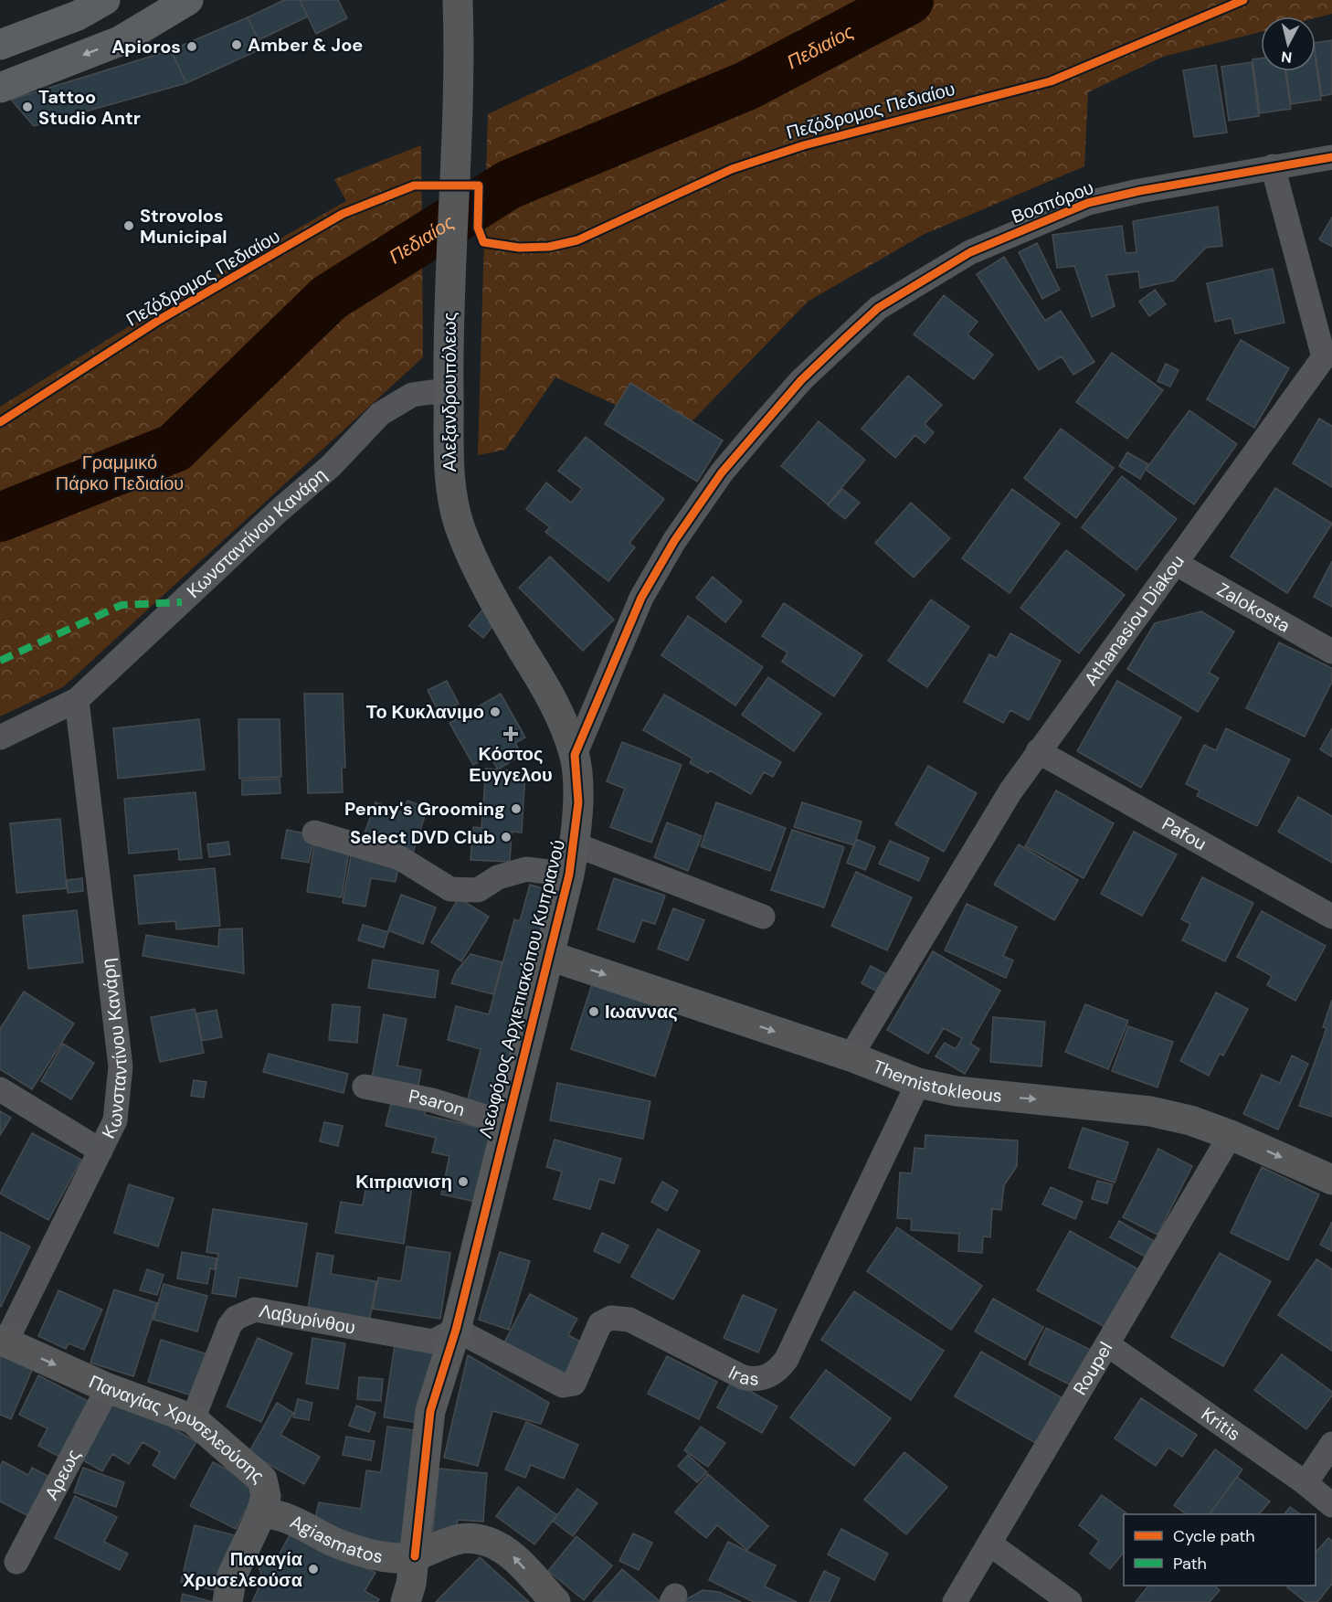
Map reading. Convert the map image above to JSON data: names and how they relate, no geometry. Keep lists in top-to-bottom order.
{
  "streets": {
    "street": [
      "Βοσπόρου",
      "Αλεξανδρουπόλεως",
      "Κωνσταντίνου Κανάρη",
      "Zalokosta",
      "Athanasiou Diakou",
      "Pafou",
      "Λεωφόρος Αρχιεπισκόπου Κυπριανού",
      "Themistokleous",
      "Psaron",
      "Λαβυρίνθου",
      "Roupel",
      "Iras",
      "Kritis",
      "Παναγίας Χρυσελεούσης",
      "Αρεως",
      "Agiasmatos"
    ],
    "cycle path": ["Πεζόδρομος Πεδιαίου"]
  },
  "crossings": [
    ["Βοσπόρου", "Athanasiou Diakou"],
    ["Βοσπόρου", "Λεωφόρος Αρχιεπισκόπου Κυπριανού"],
    ["Αλεξανδρουπόλεως", "Κωνσταντίνου Κανάρη"],
    ["Αλεξανδρουπόλεως", "Λεωφόρος Αρχιεπισκόπου Κυπριανού"],
    ["Κωνσταντίνου Κανάρη", "Παναγίας Χρυσελεούσης"],
    ["Zalokosta", "Athanasiou Diakou"],
    ["Athanasiou Diakou", "Pafou"],
    ["Athanasiou Diakou", "Themistokleous"],
    ["Λεωφόρος Αρχιεπισκόπου Κυπριανού", "Themistokleous"],
    ["Λεωφόρος Αρχιεπισκόπου Κυπριανού", "Psaron"],
    ["Λεωφόρος Αρχιεπισκόπου Κυπριανού", "Λαβυρίνθου"],
    ["Λεωφόρος Αρχιεπισκόπου Κυπριανού", "Iras"],
    ["Λεωφόρος Αρχιεπισκόπου Κυπριανού", "Agiasmatos"],
    ["Themistokleous", "Roupel"],
    ["Themistokleous", "Iras"],
    ["Λαβυρίνθου", "Iras"],
    ["Λαβυρίνθου", "Παναγίας Χρυσελεούσης"],
    ["Roupel", "Kritis"],
    ["Παναγίας Χρυσελεούσης", "Αρεως"],
    ["Παναγίας Χρυσελεούσης", "Agiasmatos"]
  ],
  "one_way": ["Themistokleous"],
  "water": ["Πεδιαίος"],
  "parks": ["Γραμμικό Πάρκο Πεδιαίου"],
  "places": {
    "other": [
      "Amber & Joe",
      "Apioros",
      "Tattoo Studio Antr",
      "Strovolos Municipal",
      "Το Κυκλανιμο",
      "Penny's Grooming",
      "Select DVD Club",
      "Ιωαννας",
      "Κιπριανιση",
      "Παναγία Χρυσελεούσα"
    ],
    "health": ["Κόστος Ευγγελου"]
  },
  "legend": ["Cycle path", "Path"],
  "north": "bottom"
}
